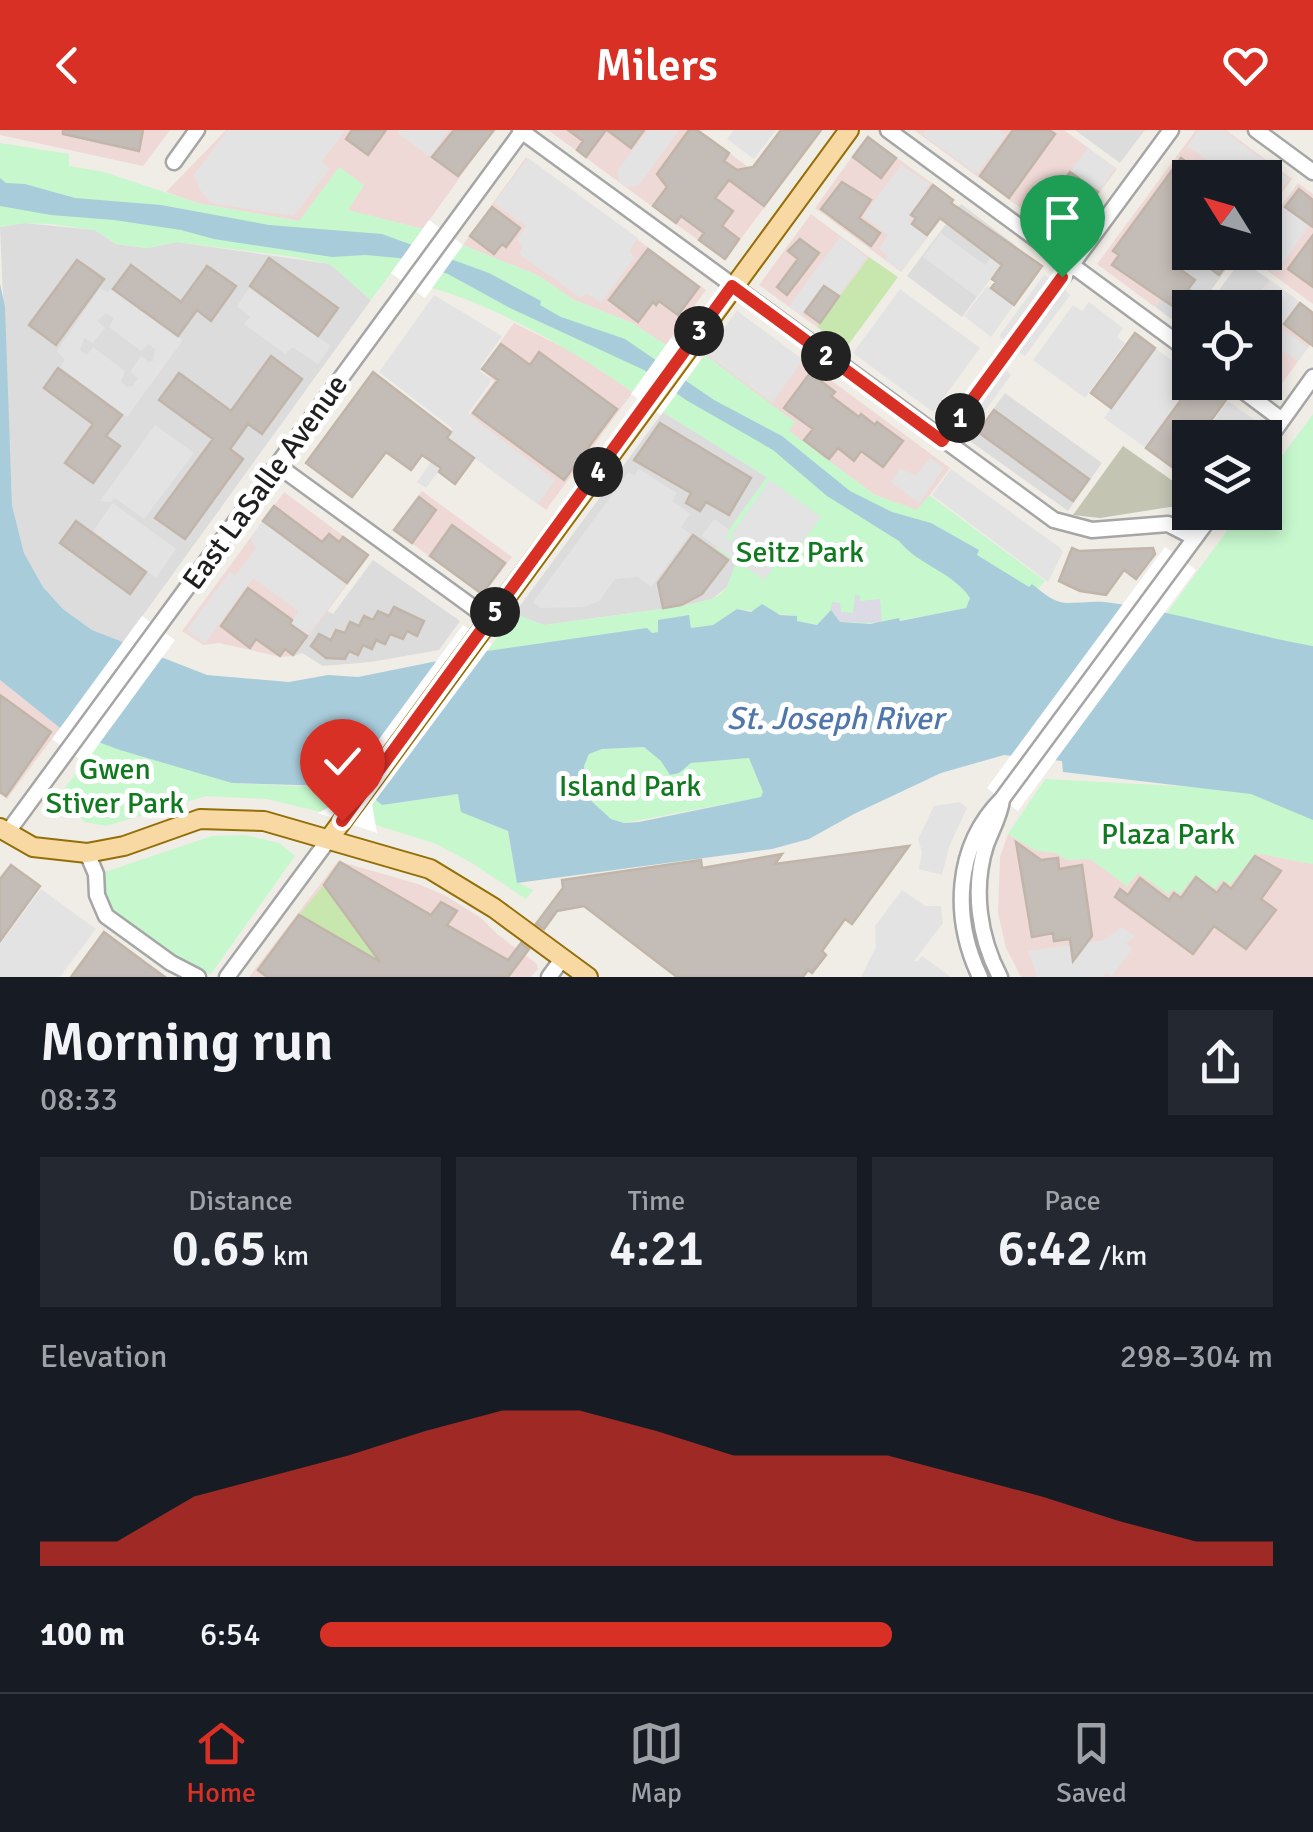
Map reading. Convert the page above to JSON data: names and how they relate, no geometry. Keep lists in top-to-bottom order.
{
  "streets": {
    "street": ["East LaSalle Avenue"]
  },
  "water": ["St. Joseph River"],
  "parks": [
    "Seitz Park",
    "Gwen Stiver Park",
    "Island Park",
    "Plaza Park"
  ],
  "north": "top left",
  "page": {
    "header": "Milers",
    "pins": [
      "3",
      "2",
      "1",
      "4",
      "5"
    ],
    "heading": ["Morning run", "08:33"],
    "stats": [
      ["Distance", "0.65 km"],
      ["Time", "4:21"],
      ["Pace", "6:42 /km"]
    ],
    "chart": ["Elevation", "298–304 m"],
    "list": [
      {
        "name": "100 m",
        "note": "6:54"
      }
    ],
    "tabs": ["Home", "Map", "Saved"]
  }
}
